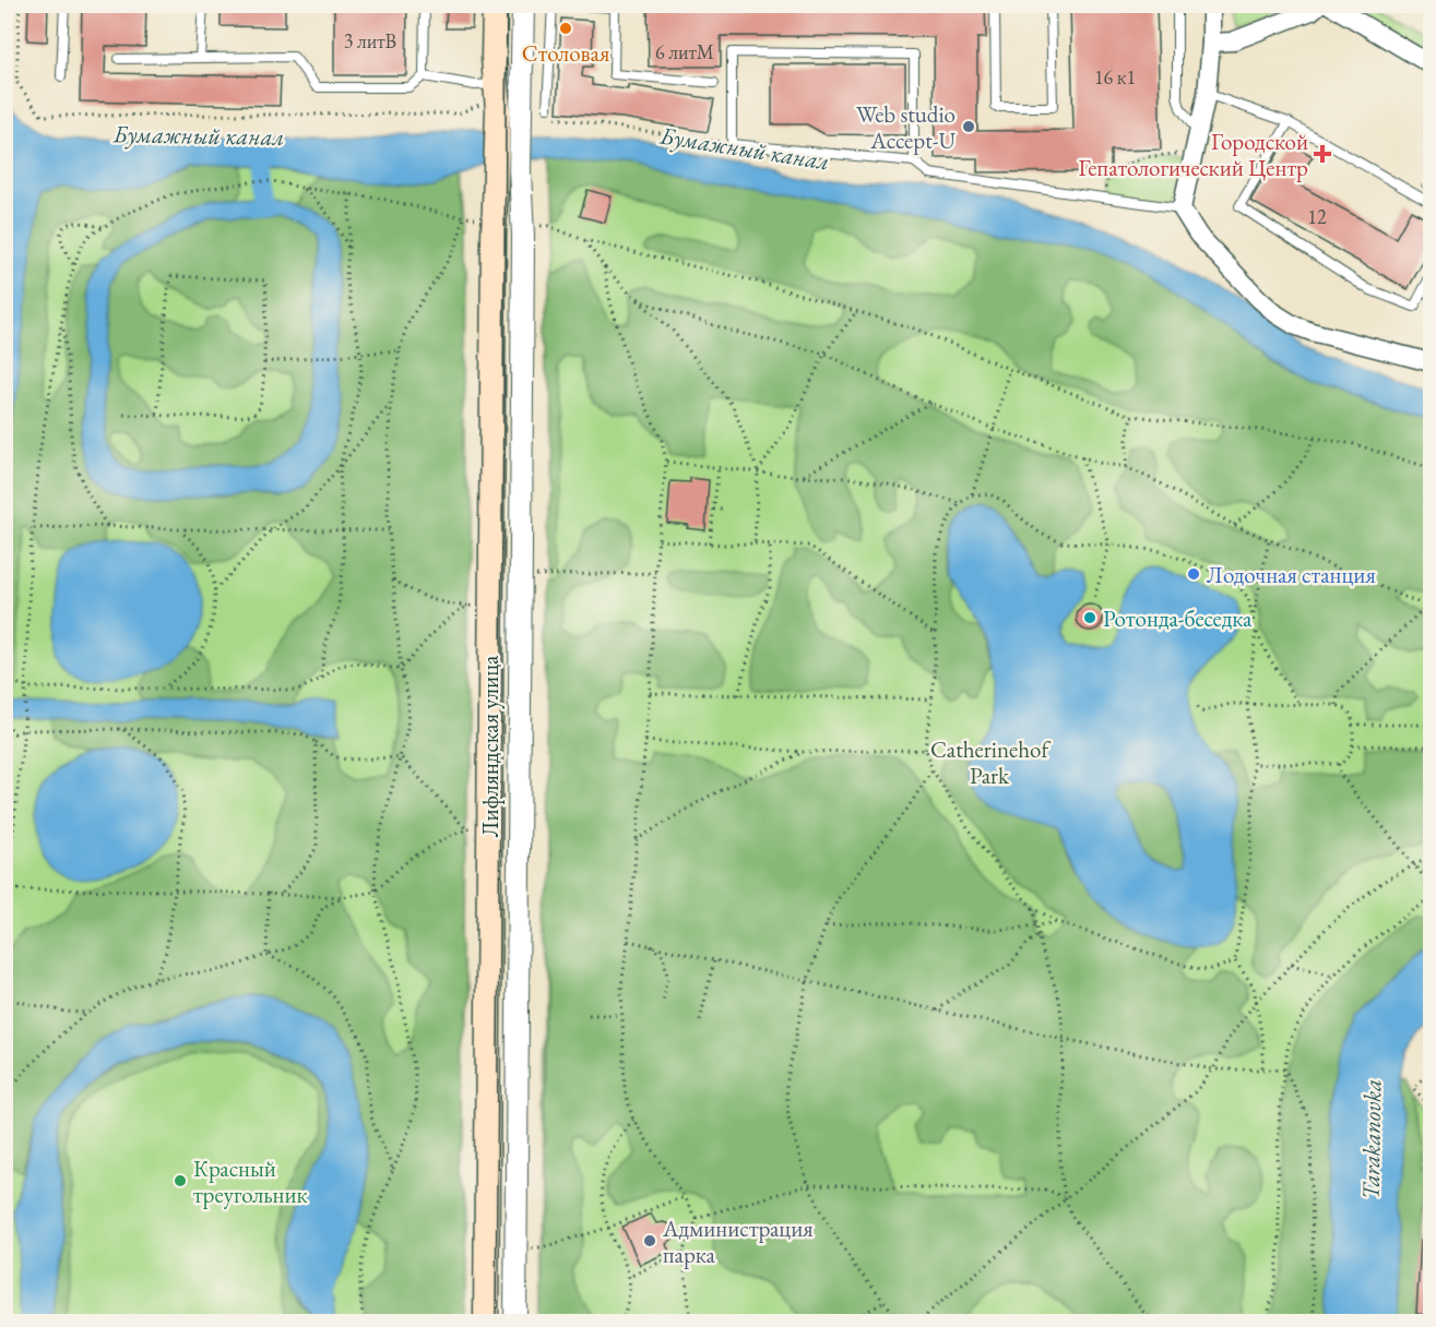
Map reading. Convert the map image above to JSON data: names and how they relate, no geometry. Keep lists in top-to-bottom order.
{
  "streets": {
    "main road": ["Лифляндская улица"]
  },
  "water": ["Бумажный канал", "Tarakanovka"],
  "parks": ["Catherinehof Park"],
  "places": {
    "other": [
      "Столовая",
      "Web studio Accept-U",
      "Лодочная станция",
      "Ротонда-беседка",
      "Красный треугольник",
      "Администрация парка"
    ],
    "health": ["Городской Гепатологический Центр"]
  },
  "house_numbers": [
    "3 литВ",
    "6 литМ",
    "16 к1",
    "12"
  ]
}
